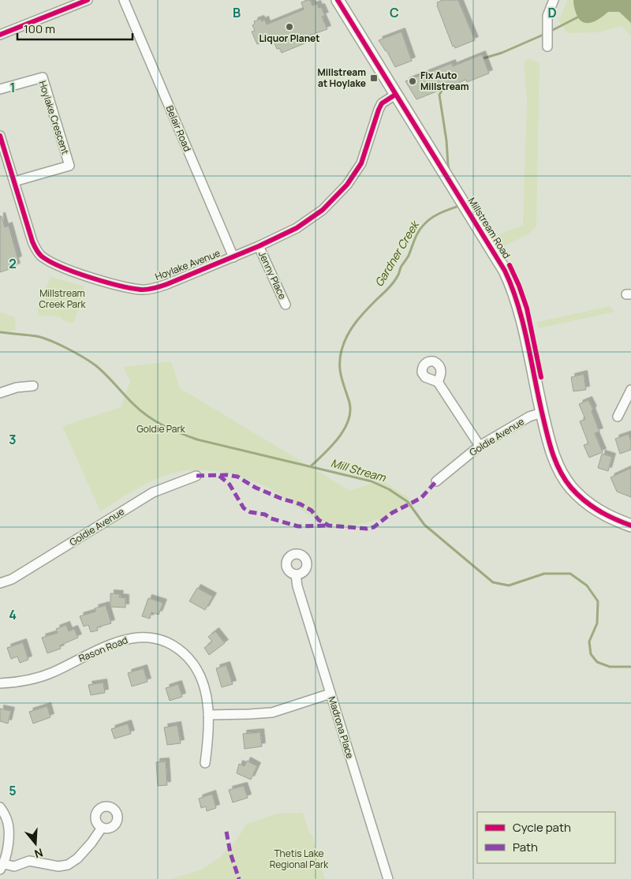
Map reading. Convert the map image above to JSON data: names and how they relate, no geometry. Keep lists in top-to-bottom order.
{
  "streets": {
    "main road": ["Millstream Road"],
    "street": [
      "Hoylake Crescent",
      "Belair Road",
      "Hoylake Avenue",
      "Jenny Place",
      "Goldie Avenue",
      "Rason Road",
      "Madrona Place"
    ]
  },
  "crossings": [
    ["Hoylake Crescent", "Hoylake Avenue"],
    ["Belair Road", "Hoylake Avenue"],
    ["Millstream Road", "Hoylake Avenue"],
    ["Millstream Road", "Goldie Avenue"],
    ["Hoylake Avenue", "Jenny Place"]
  ],
  "water": ["Gardner Creek", "Mill Stream"],
  "parks": ["Millstream Creek Park", "Goldie Park", "Thetis Lake Regional Park"],
  "places": {
    "other": ["Liquor Planet", "Fix Auto Millstream"],
    "transit": ["Millstream at Hoylake"]
  },
  "legend": ["Cycle path", "Path"],
  "scale_bar": "100 m",
  "north": "bottom",
  "grid": {
    "columns": ["B", "C", "D"],
    "rows": [
      "1",
      "2",
      "3",
      "4",
      "5"
    ]
  }
}
